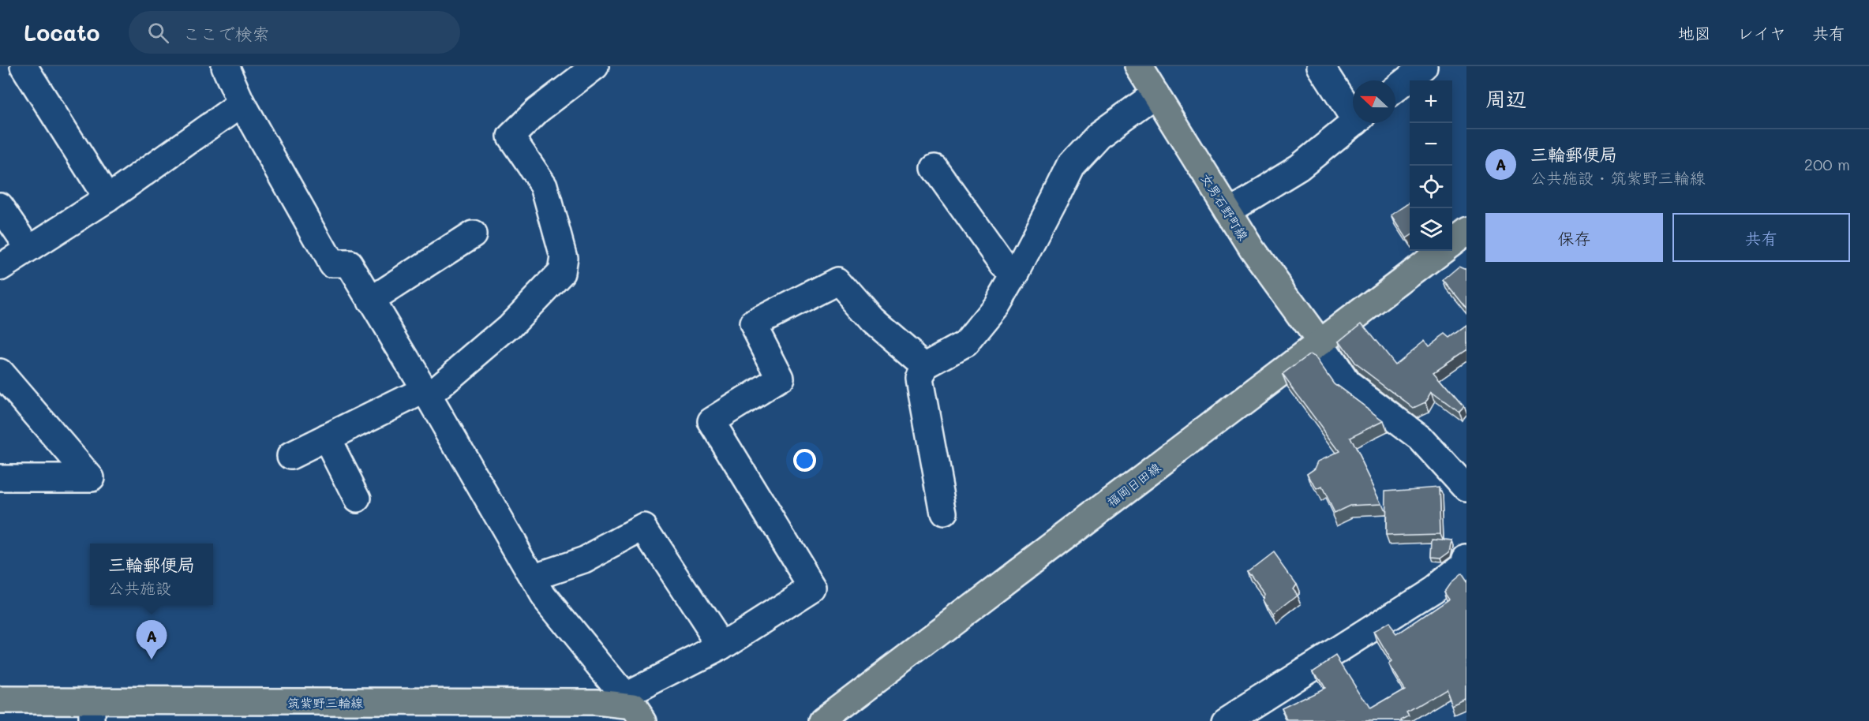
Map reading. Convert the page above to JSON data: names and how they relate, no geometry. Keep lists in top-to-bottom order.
{
  "streets": {
    "main road": ["女男石野町線", "福岡日田線", "筑紫野三輪線"]
  },
  "crossings": [
    ["女男石野町線", "福岡日田線"]
  ],
  "north": "left",
  "page": {
    "header": "Locato",
    "search": "ここで検索",
    "nav": ["地図", "レイヤ", "共有"],
    "heading": "周辺",
    "map_buttons": ["+", "−"],
    "list": [
      {
        "mark": "A",
        "name": "三輪郵便局",
        "note": "公共施設 · 筑紫野三輪線",
        "value": "200 m"
      }
    ],
    "buttons": ["保存", "共有"],
    "popup": ["三輪郵便局", "公共施設"],
    "pins": "A"
  }
}
